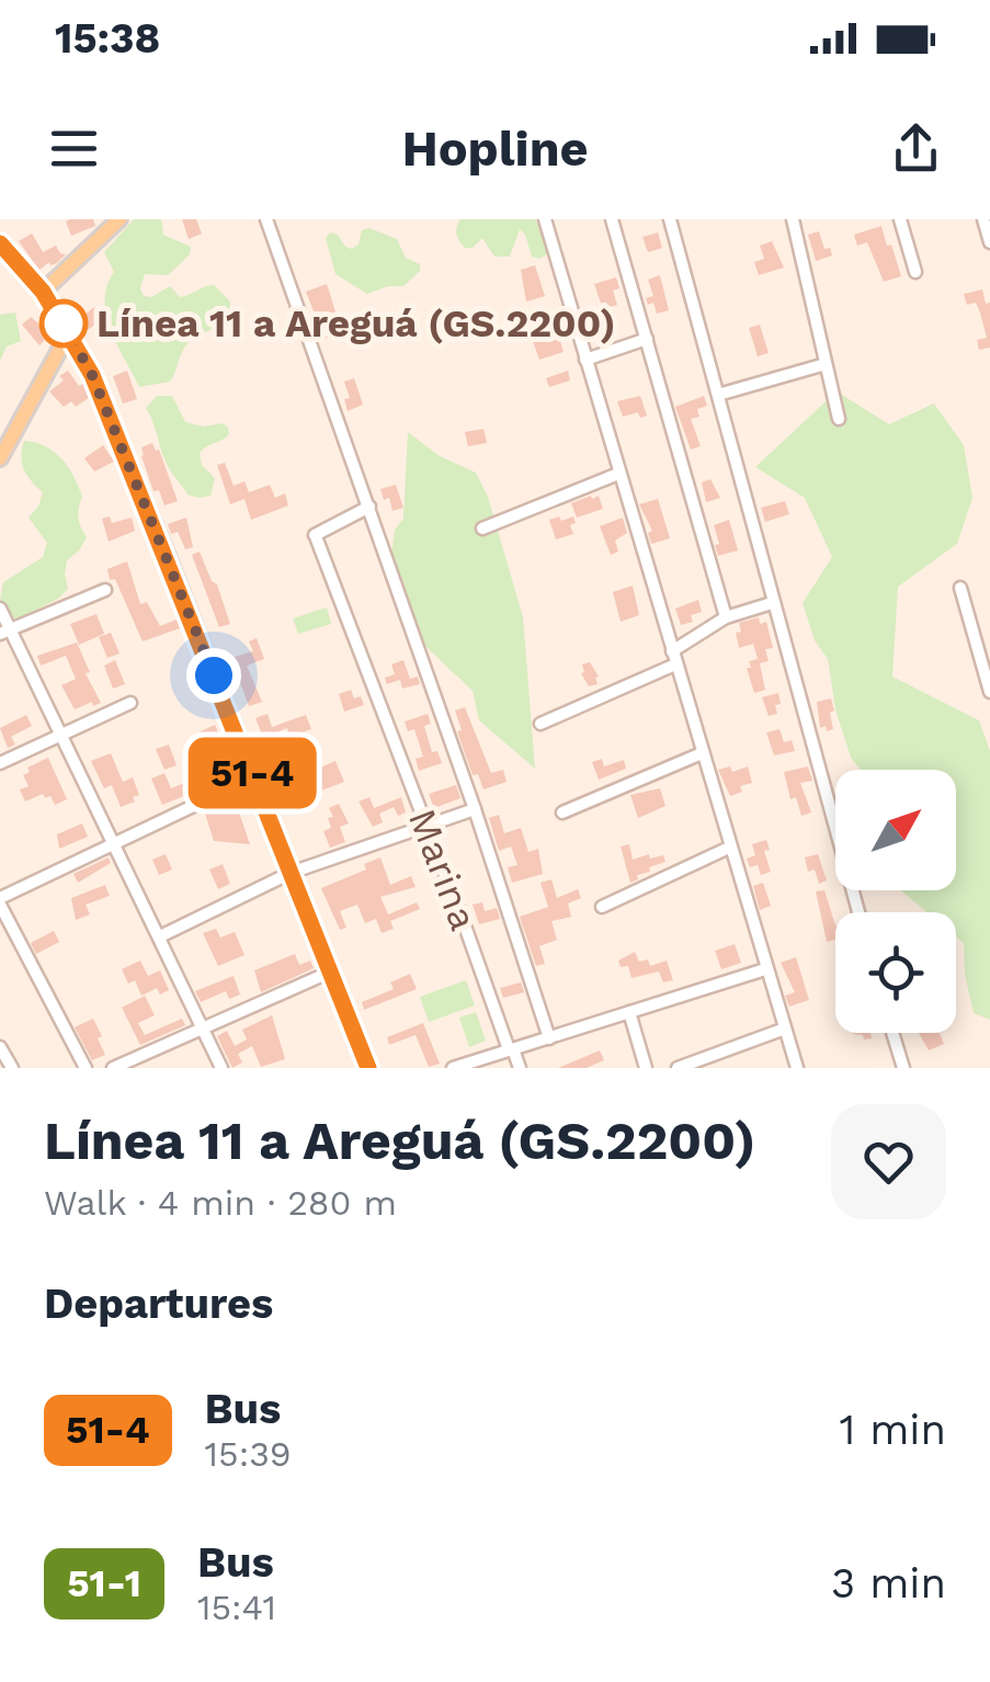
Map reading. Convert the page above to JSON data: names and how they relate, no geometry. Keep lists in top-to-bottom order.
{
  "streets": {
    "street": ["Marina"]
  },
  "places": ["Línea 11 a Areguá (GS.2200)"],
  "lines": ["bus line 51-4"],
  "north": "top right",
  "page": {
    "status": "15:38",
    "header": "Hopline",
    "on_map": "51-4",
    "heading": [
      ["Línea 11 a Areguá (GS.2200)", "Walk · 4 min · 280 m"],
      "Departures"
    ],
    "list": [
      {
        "mark": "51-4",
        "name": "Bus",
        "note": "15:39",
        "value": "1 min"
      },
      {
        "mark": "51-1",
        "name": "Bus",
        "note": "15:41",
        "value": "3 min"
      }
    ]
  }
}
